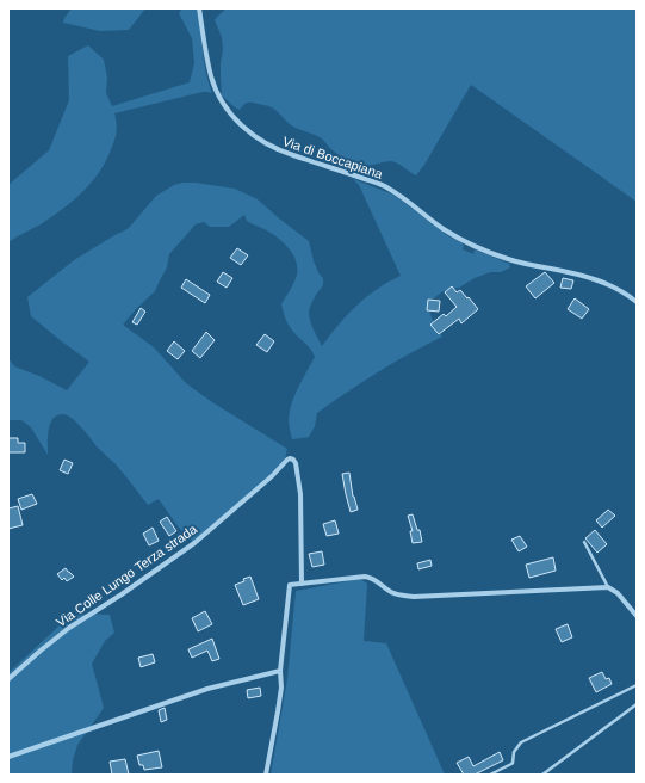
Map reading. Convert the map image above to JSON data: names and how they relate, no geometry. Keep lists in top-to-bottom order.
{
  "streets": {
    "street": ["Via di Boccapiana", "Via Colle Lungo Terza strada"]
  }
}
